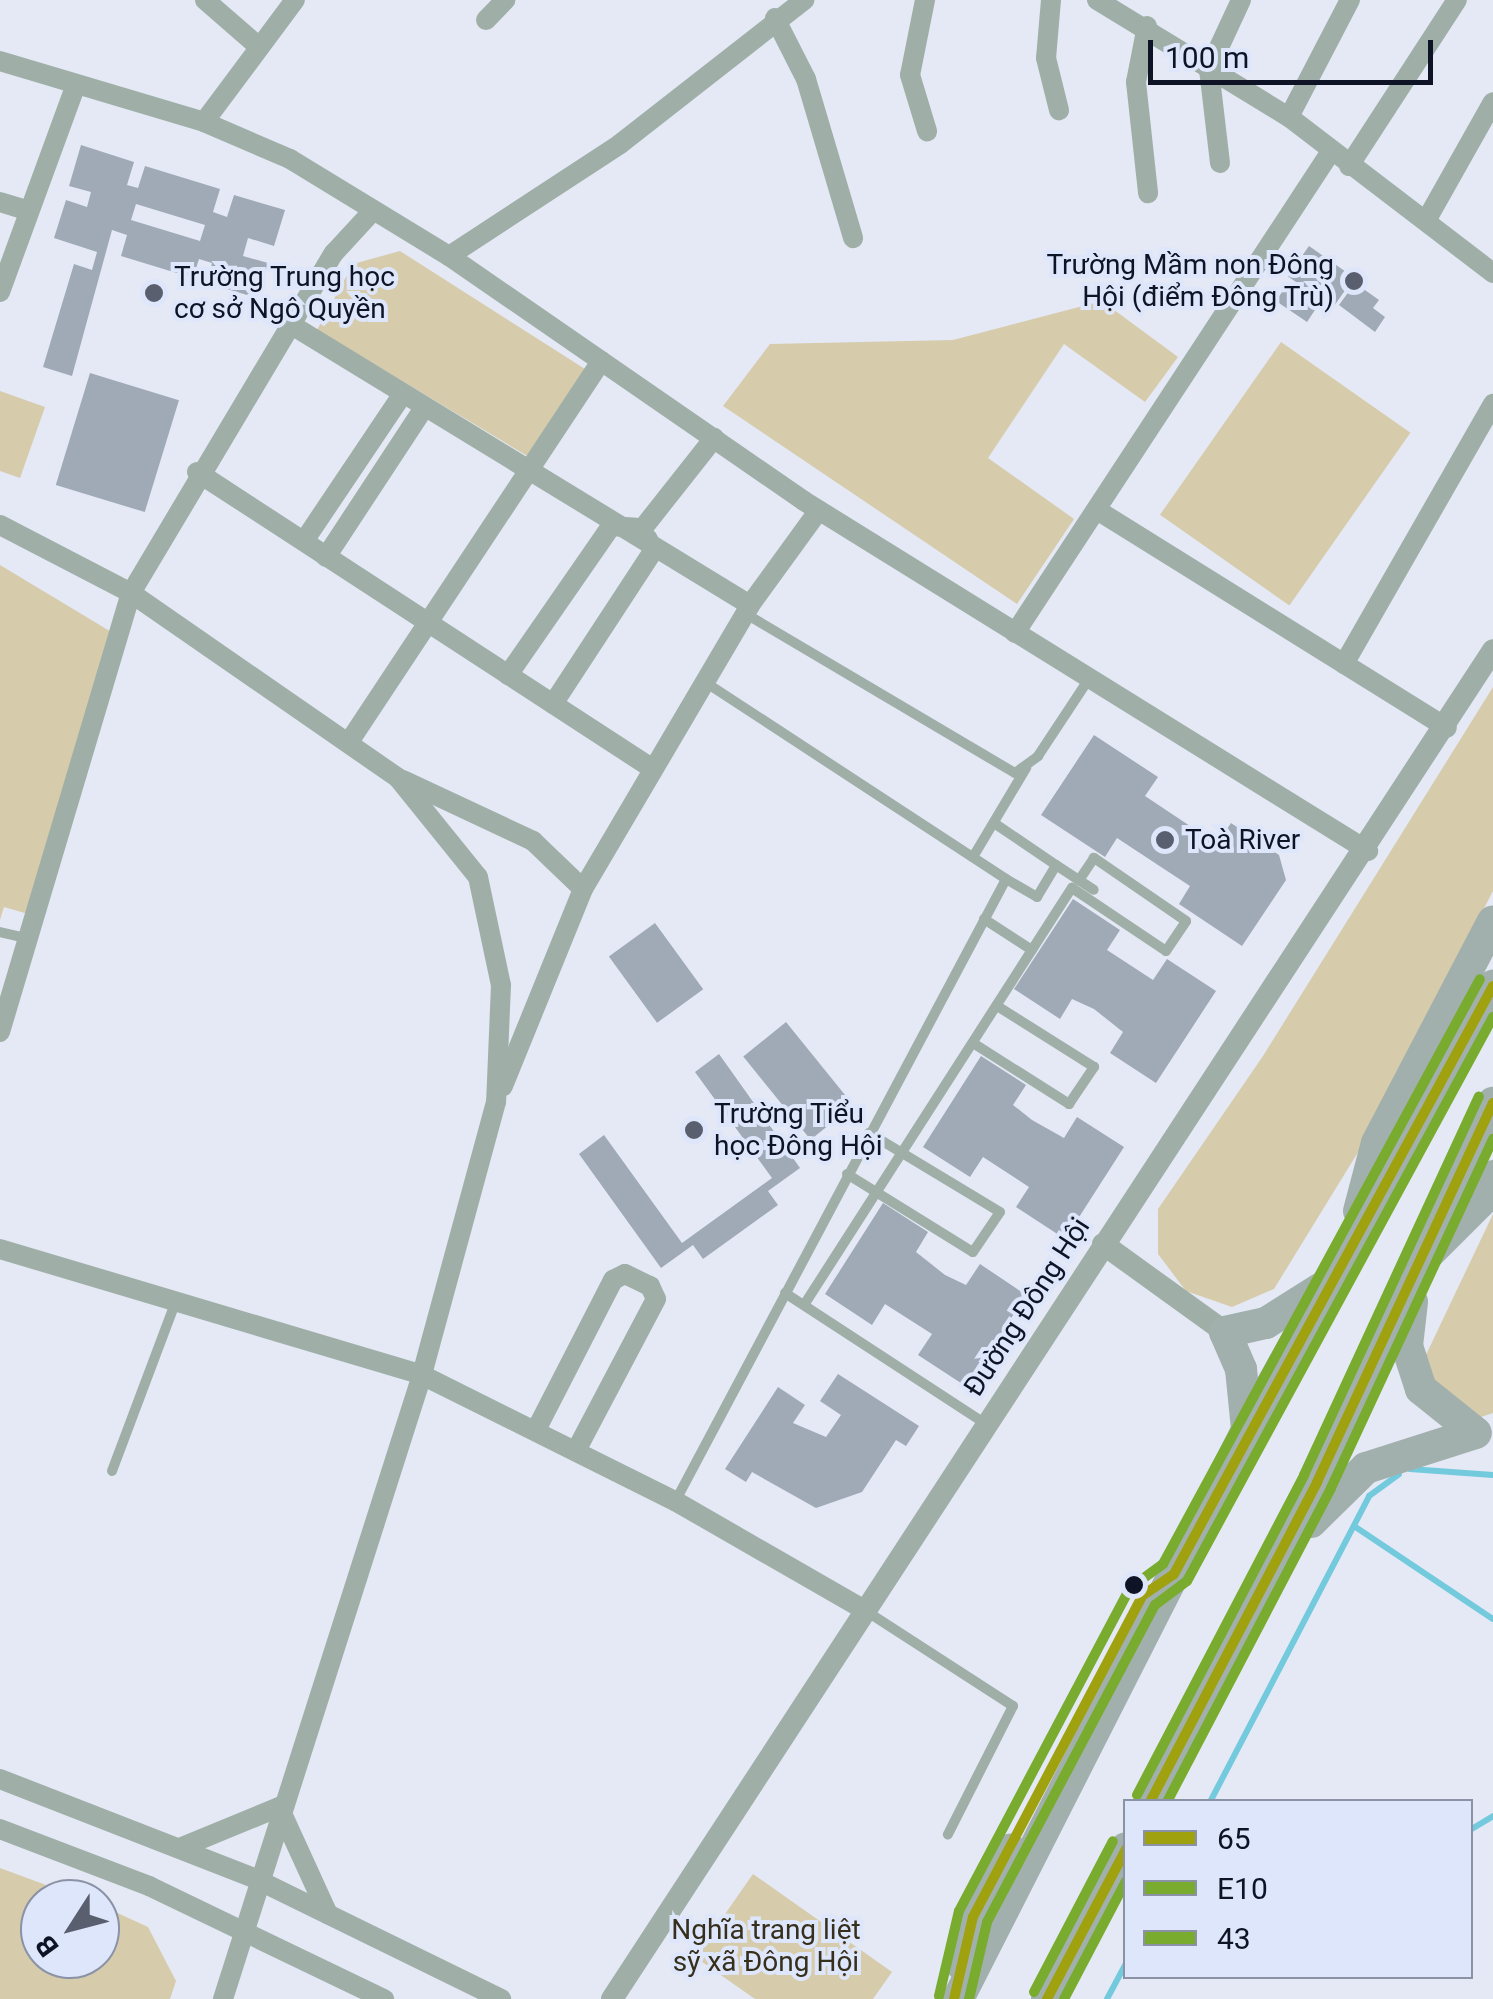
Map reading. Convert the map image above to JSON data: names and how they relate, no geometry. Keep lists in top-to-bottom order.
{
  "streets": {
    "street": ["Đường Đông Hội"]
  },
  "parks": ["Nghĩa trang liệt sỹ xã Đông Hội"],
  "places": [
    "Trường Mầm non Đông Hội (điểm Đông Trù)",
    "Trường Trung học cơ sở Ngô Quyền",
    "Toà River",
    "Trường Tiểu học Đông Hội"
  ],
  "lines": ["transit line 43", "transit line 65", "transit line E10"],
  "legend": ["65", "E10", "43"],
  "scale_bar": "100 m",
  "north": "bottom left"
}
